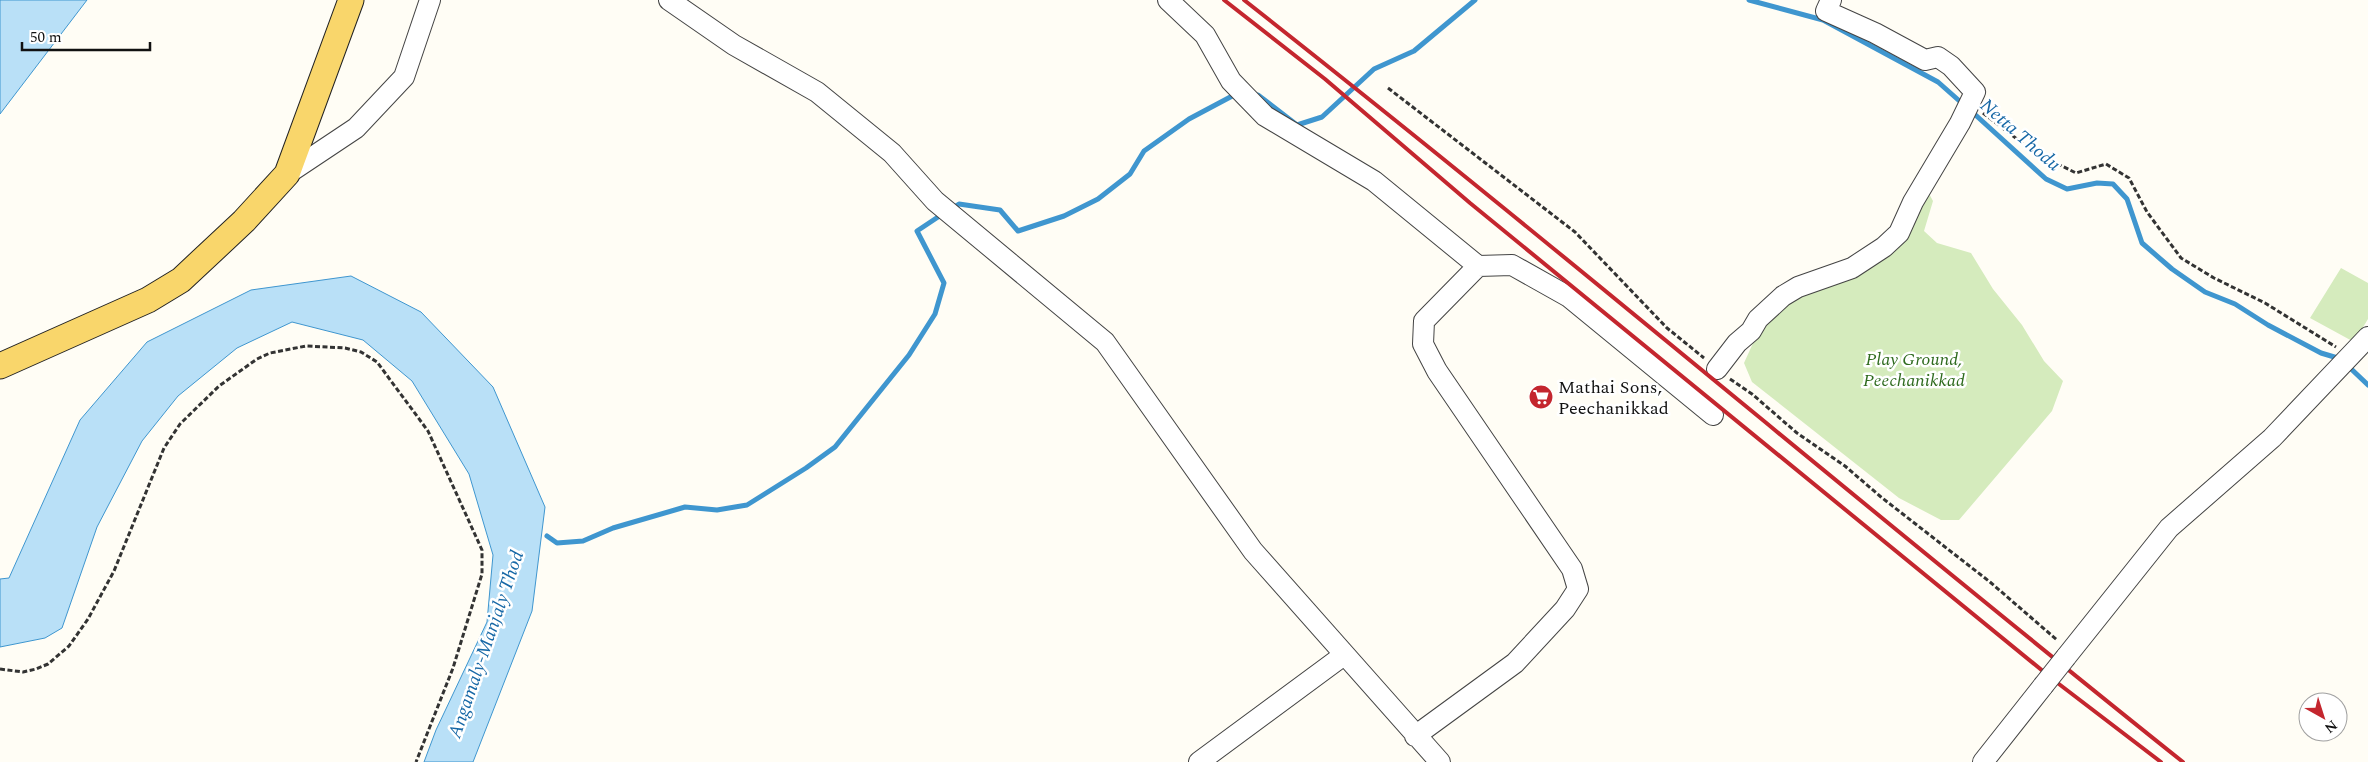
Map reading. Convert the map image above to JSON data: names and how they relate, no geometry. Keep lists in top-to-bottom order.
{
  "water": ["Netta Thodu", "Angamaly-Manjaly Thod"],
  "parks": ["Play Ground, Peechanikkad"],
  "places": {
    "supermarket": ["Mathai Sons, Peechanikkad"]
  },
  "scale_bar": "50 m",
  "north": "bottom right"
}
